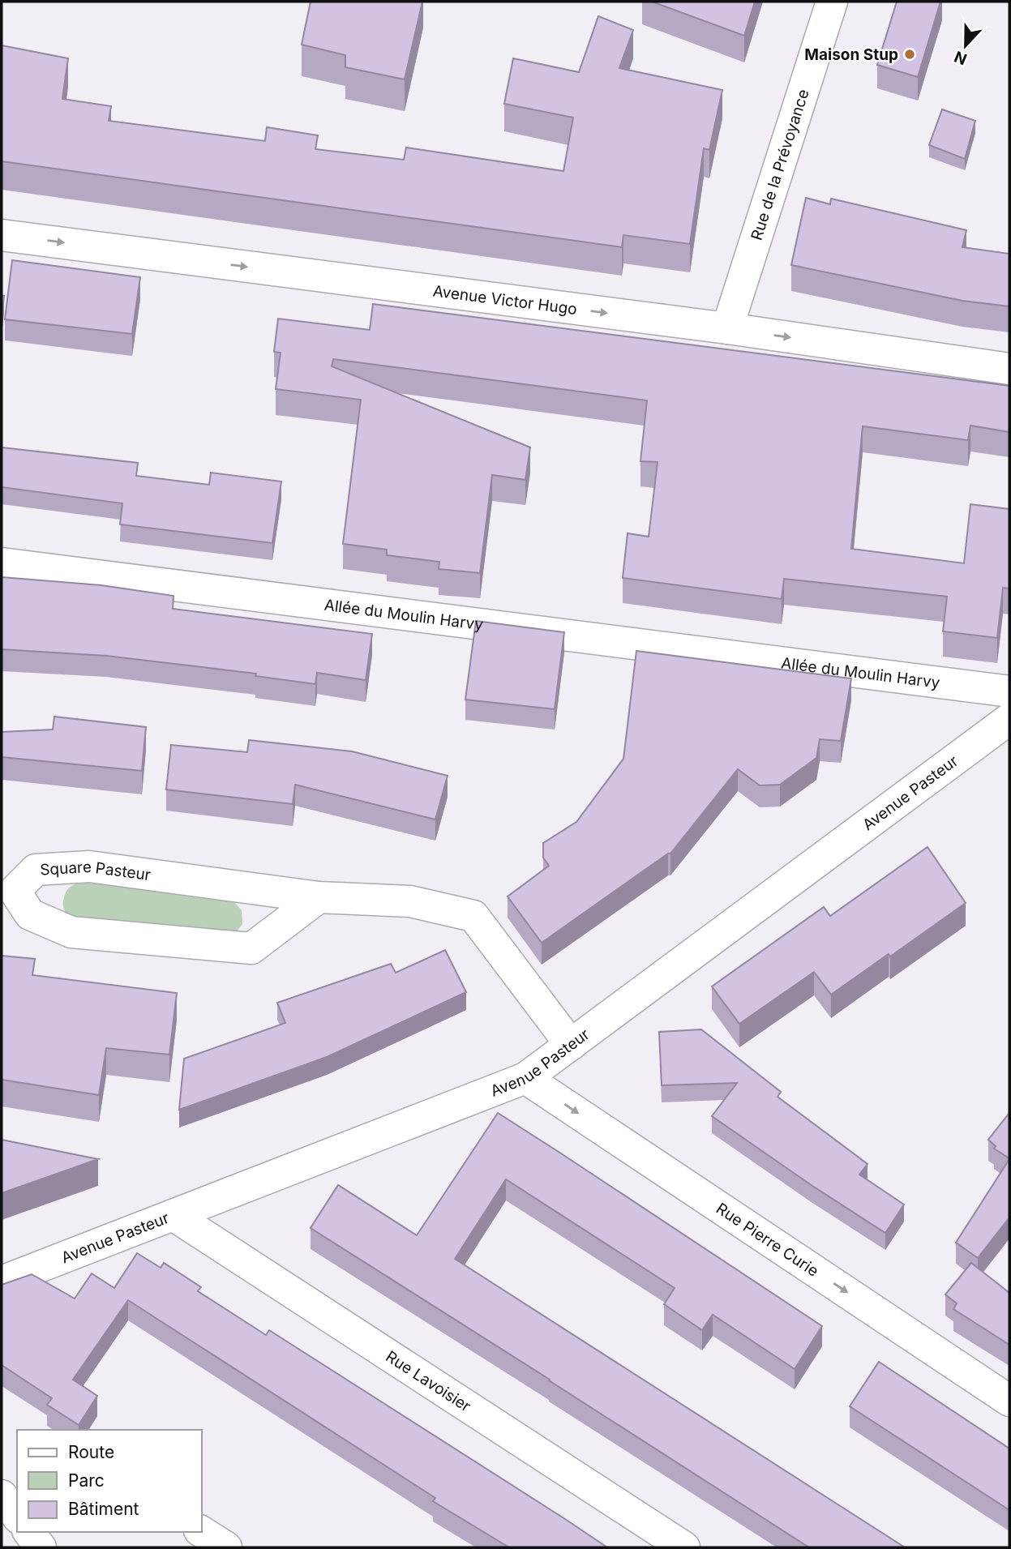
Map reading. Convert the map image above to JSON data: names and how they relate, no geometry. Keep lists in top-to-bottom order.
{
  "streets": {
    "street": [
      "Rue de la Prévoyance",
      "Avenue Victor Hugo",
      "Allée du Moulin Harvy",
      "Avenue Pasteur",
      "Square Pasteur",
      "Rue Pierre Curie",
      "Rue Lavoisier"
    ]
  },
  "crossings": [
    ["Rue de la Prévoyance", "Avenue Victor Hugo"],
    ["Avenue Pasteur", "Square Pasteur"],
    ["Avenue Pasteur", "Rue Pierre Curie"],
    ["Avenue Pasteur", "Rue Lavoisier"]
  ],
  "one_way": ["Avenue Victor Hugo", "Rue Pierre Curie"],
  "places": ["Maison Stup"],
  "legend": ["Route", "Parc", "Bâtiment"],
  "north": "bottom"
}
